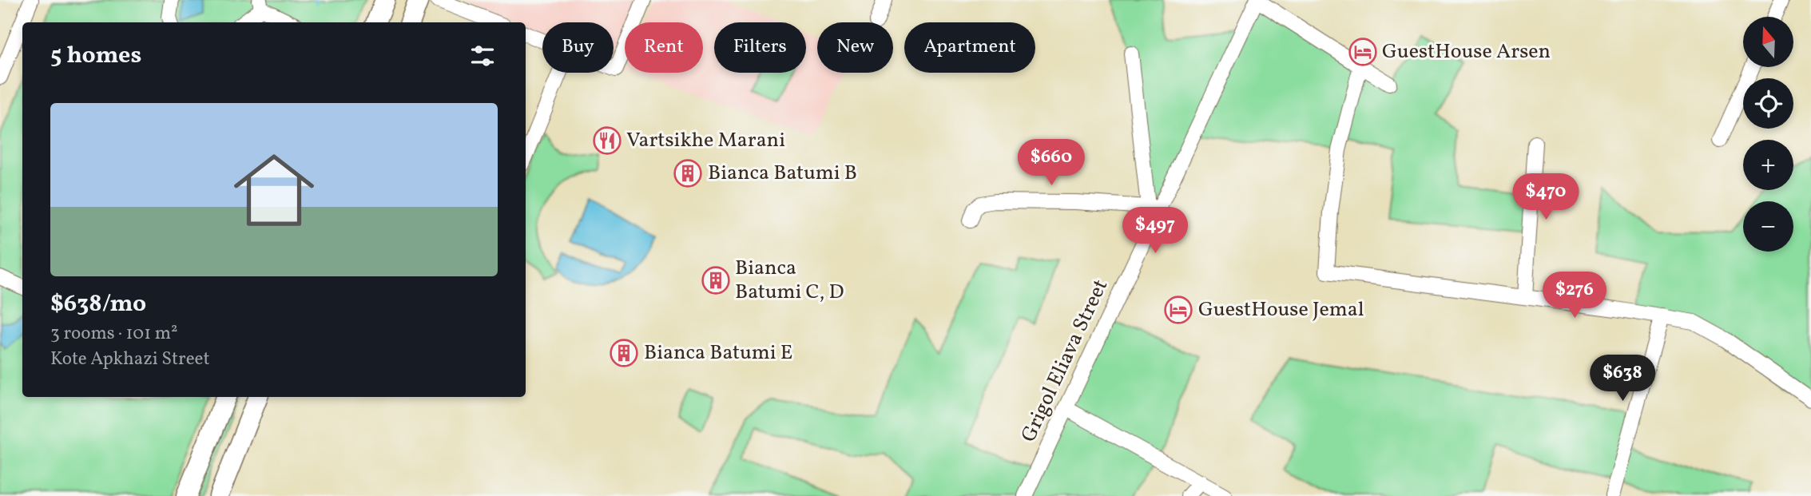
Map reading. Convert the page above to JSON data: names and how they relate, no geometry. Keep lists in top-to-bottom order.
{
  "streets": {
    "street": ["Grigol Eliava Street"]
  },
  "places": {
    "hotel": ["GuestHouse Arsen", "GuestHouse Jemal"],
    "restaurant": ["Vartsikhe Marani"],
    "building": ["Bianca Batumi B", "Bianca Batumi C, D", "Bianca Batumi E"]
  },
  "north": "top",
  "page": {
    "map_buttons": ["+", "−"],
    "chip": [
      "Buy",
      "Rent",
      "Filters",
      "New",
      "Apartment"
    ],
    "heading": "5 homes",
    "list": [
      {
        "name": "$638/mo",
        "note": "3 rooms · 101 m² · Kote Apkhazi Street"
      }
    ],
    "price": [
      "$660",
      "$470",
      "$497",
      "$276",
      "$638"
    ]
  }
}
